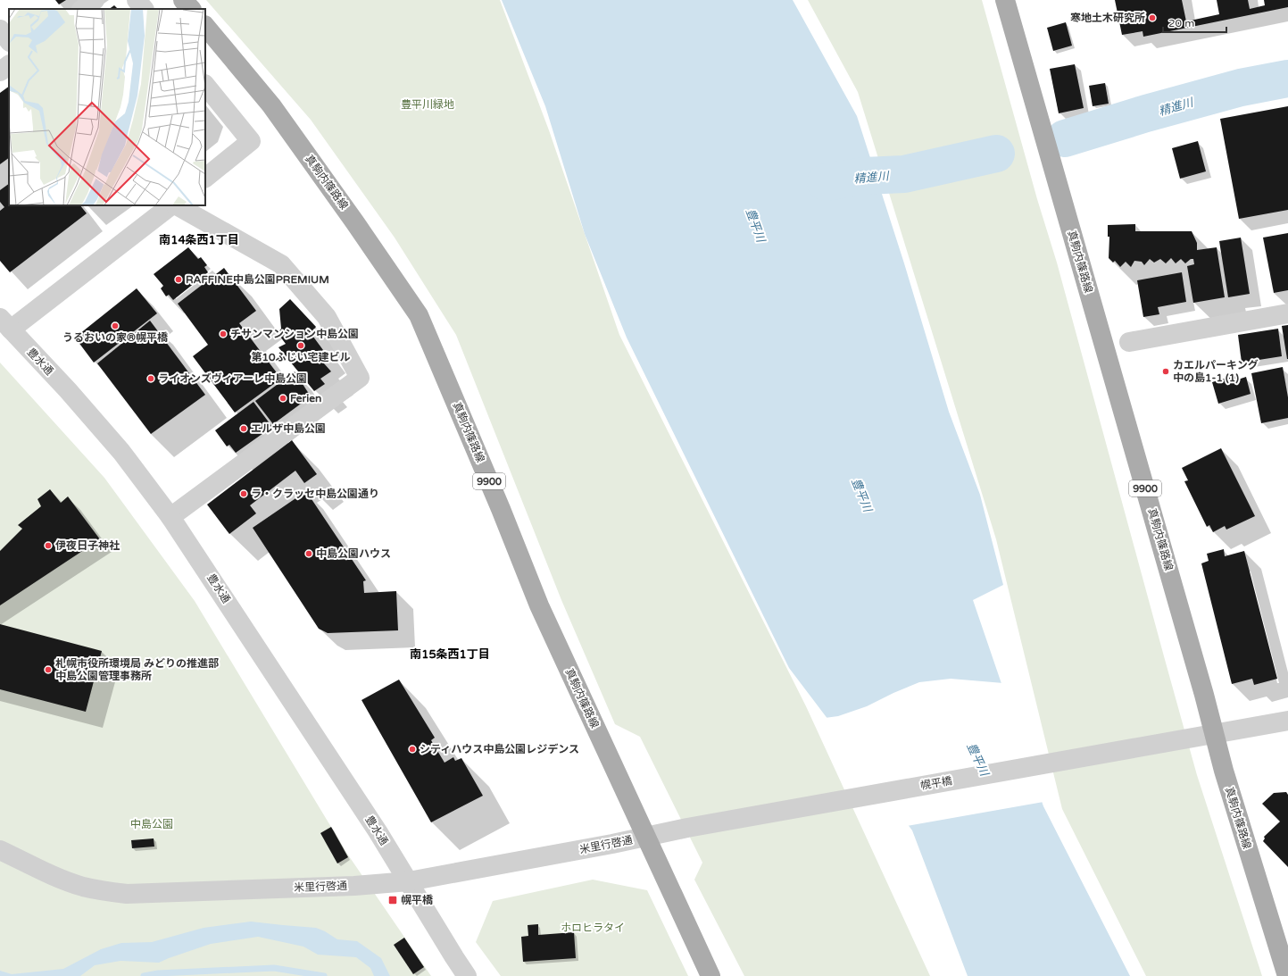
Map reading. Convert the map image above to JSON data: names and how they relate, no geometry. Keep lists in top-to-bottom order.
{
  "streets": {
    "main road": ["真駒内篠路線", "9900"],
    "street": ["豊水通", "幌平橋", "米里行啓通"]
  },
  "crossings": [
    ["真駒内篠路線", "幌平橋"],
    ["真駒内篠路線", "米里行啓通"],
    ["豊水通", "米里行啓通"],
    ["幌平橋", "米里行啓通"]
  ],
  "districts": ["南14条西1丁目", "南15条西1丁目"],
  "water": ["精進川", "豊平川"],
  "parks": ["豊平川緑地", "中島公園", "ホロヒラタイ"],
  "places": {
    "other": [
      "寒地土木研究所",
      "RAFFINE中島公園PREMIUM",
      "うるおいの家®幌平橋",
      "チサンマンション中島公園",
      "第10ふじい宅建ビル",
      "カエルパーキング 中の島1-1 (1)",
      "ライオンズヴィアーレ中島公園",
      "Ferien",
      "エルザ中島公園",
      "ラ・クラッセ中島公園通り",
      "伊夜日子神社",
      "中島公園ハウス",
      "札幌市役所環境局 みどりの推進部 中島公園管理事務所",
      "シティハウス中島公園レジデンス"
    ],
    "transit": ["幌平橋"]
  },
  "scale_bar": "20 m"
}
